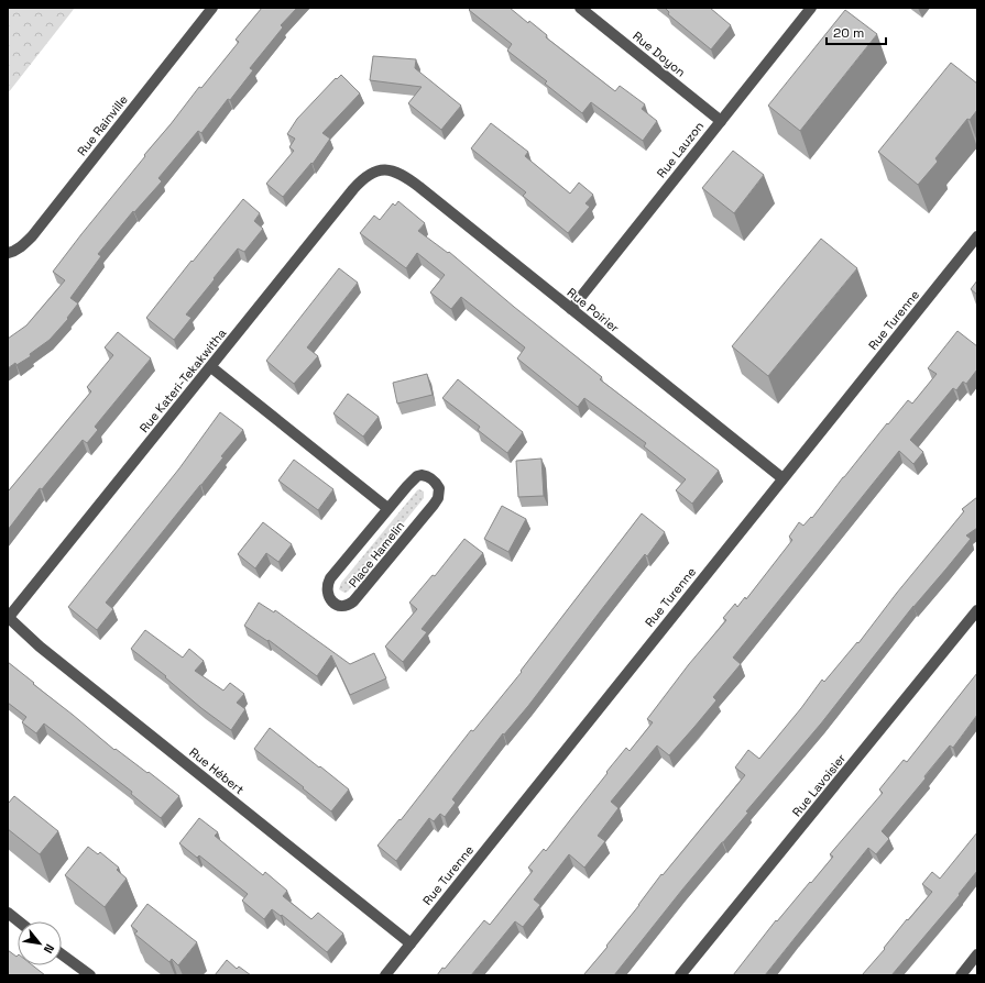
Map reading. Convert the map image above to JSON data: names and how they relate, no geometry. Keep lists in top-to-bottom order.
{
  "streets": {
    "street": [
      "Rue Doyon",
      "Rue Rainville",
      "Rue Lauzon",
      "Rue Poirier",
      "Rue Turenne",
      "Rue Kateri-Tekakwitha",
      "Place Hamelin",
      "Rue Hébert",
      "Rue Lavoisier"
    ]
  },
  "crossings": [
    ["Rue Doyon", "Rue Lauzon"],
    ["Rue Lauzon", "Rue Poirier"],
    ["Rue Poirier", "Rue Turenne"],
    ["Rue Poirier", "Rue Kateri-Tekakwitha"],
    ["Rue Turenne", "Rue Hébert"],
    ["Rue Kateri-Tekakwitha", "Place Hamelin"],
    ["Rue Kateri-Tekakwitha", "Rue Hébert"]
  ],
  "scale_bar": "20 m",
  "north": "bottom right"
}
